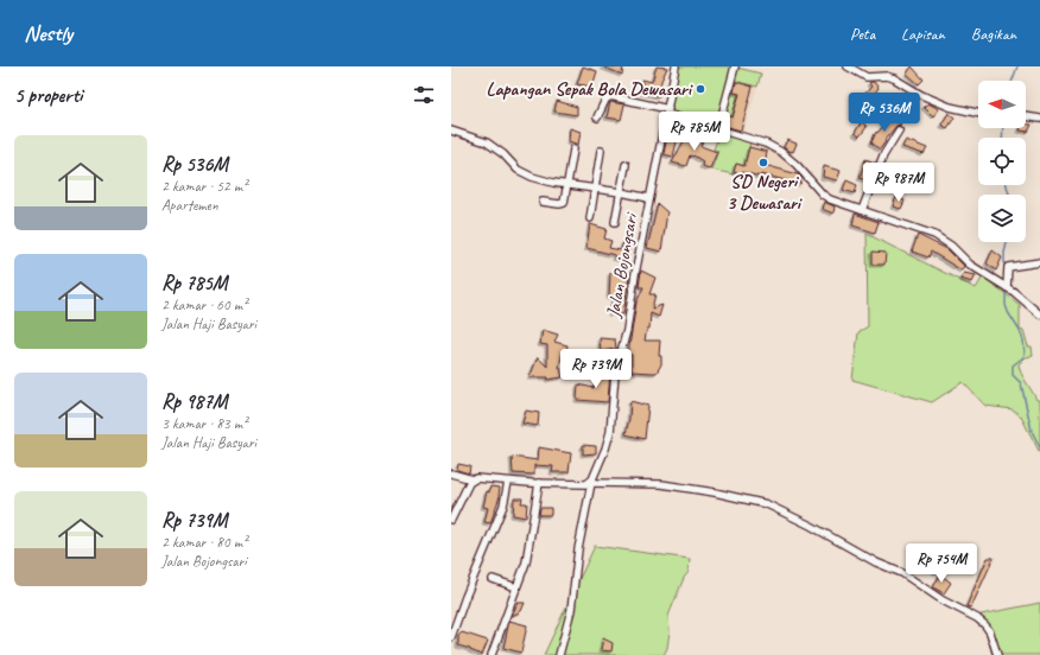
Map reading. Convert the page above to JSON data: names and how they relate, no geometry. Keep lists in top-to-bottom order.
{
  "streets": {
    "street": ["Jalan Bojongsari"]
  },
  "places": ["Lapangan Sepak Bola Dewasari", "SD Negeri 3 Dewasari"],
  "north": "left",
  "page": {
    "header": "Nestly",
    "nav": ["Peta", "Lapisan", "Bagikan"],
    "heading": "5 properti",
    "price": [
      "Rp 536M",
      "Rp 785M",
      "Rp 987M",
      "Rp 739M",
      "Rp 754M"
    ],
    "list": [
      {
        "name": "Rp 536M",
        "note": "2 kamar · 52 m² · Apartemen"
      },
      {
        "name": "Rp 785M",
        "note": "2 kamar · 60 m² · Jalan Haji Basyari"
      },
      {
        "name": "Rp 987M",
        "note": "3 kamar · 83 m² · Jalan Haji Basyari"
      },
      {
        "name": "Rp 739M",
        "note": "2 kamar · 80 m² · Jalan Bojongsari"
      }
    ]
  }
}
